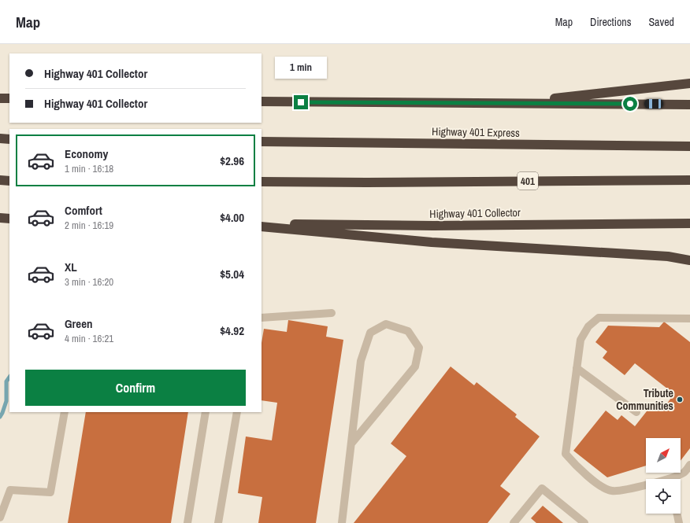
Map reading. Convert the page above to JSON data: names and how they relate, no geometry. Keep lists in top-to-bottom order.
{
  "streets": {
    "highway": ["Highway 401 Express", "401", "Highway 401 Collector"]
  },
  "places": ["Tribute Communities"],
  "north": "top right",
  "page": {
    "header": "Map",
    "nav": ["Map", "Directions", "Saved"],
    "banner": ["Highway 401 Collector", "Highway 401 Collector"],
    "bubble": "1 min",
    "list": [
      {
        "name": "Economy",
        "note": "1 min · 16:18",
        "value": "$2.96"
      },
      {
        "name": "Comfort",
        "note": "2 min · 16:19",
        "value": "$4.00"
      },
      {
        "name": "XL",
        "note": "3 min · 16:20",
        "value": "$5.04"
      },
      {
        "name": "Green",
        "note": "4 min · 16:21",
        "value": "$4.92"
      }
    ],
    "buttons": "Confirm"
  }
}
